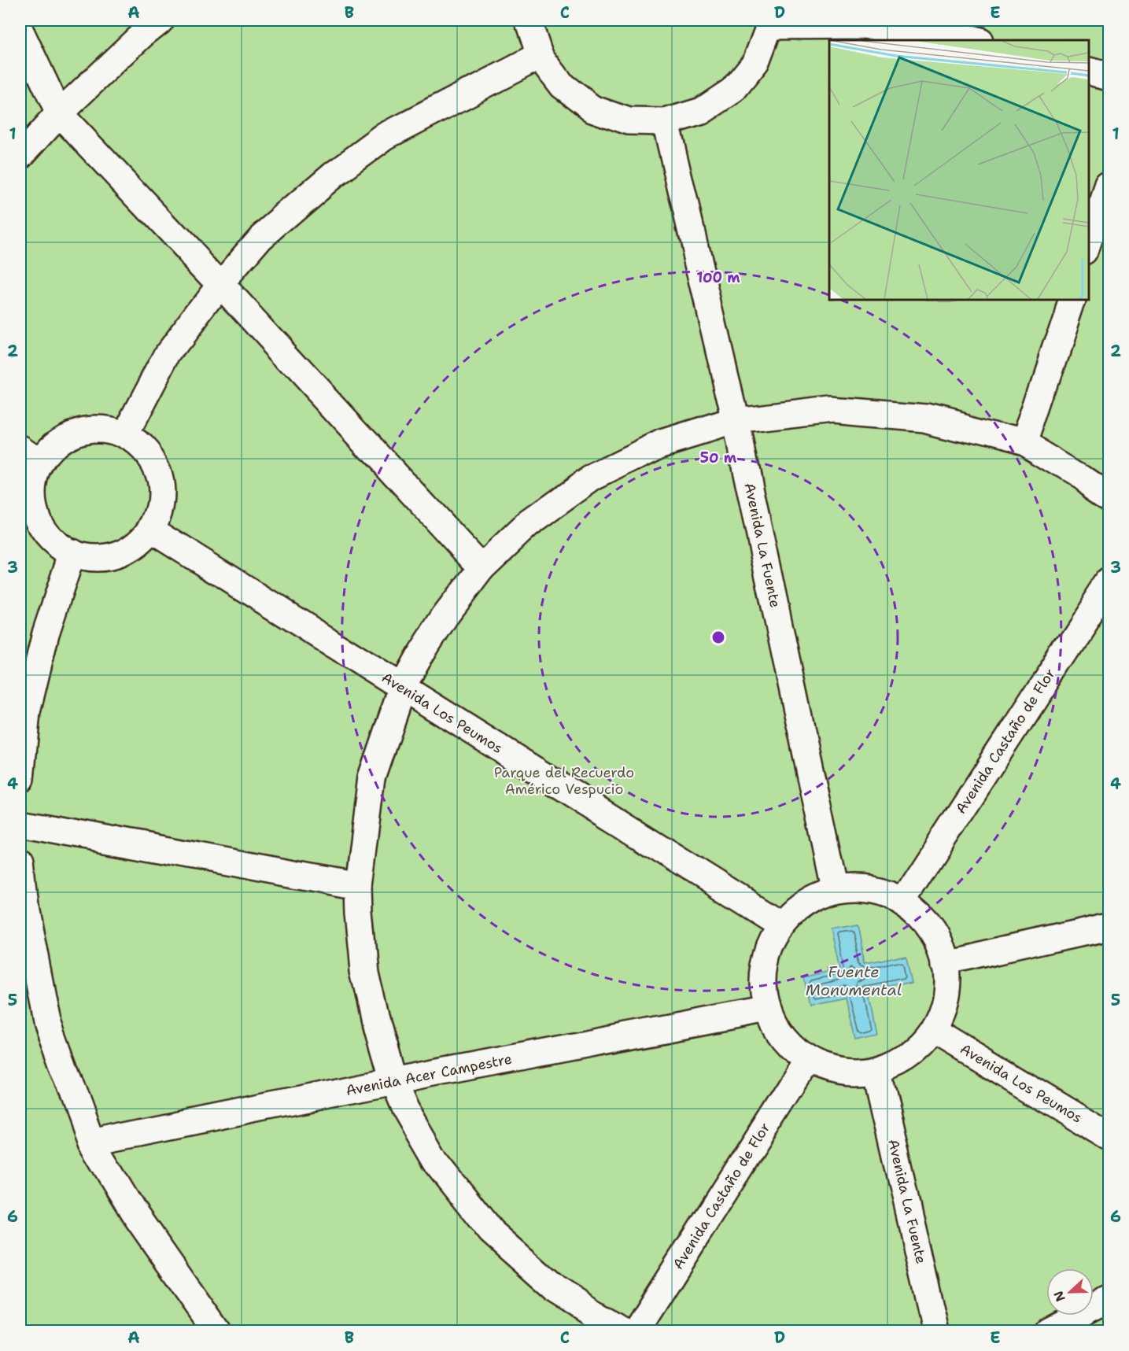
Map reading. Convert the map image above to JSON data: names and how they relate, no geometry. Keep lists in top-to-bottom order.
{
  "streets": {
    "lane": [
      "Avenida La Fuente",
      "Avenida Los Peumos",
      "Avenida Castaño de Flor",
      "Avenida Acer Campestre"
    ]
  },
  "water": ["Fuente Monumental"],
  "parks": ["Parque del Recuerdo Américo Vespucio"],
  "north": "left",
  "grid": {
    "columns": [
      "A",
      "B",
      "C",
      "D",
      "E"
    ],
    "rows": [
      "1",
      "2",
      "3",
      "4",
      "5",
      "6"
    ]
  },
  "rings": ["100 m", "50 m"]
}
